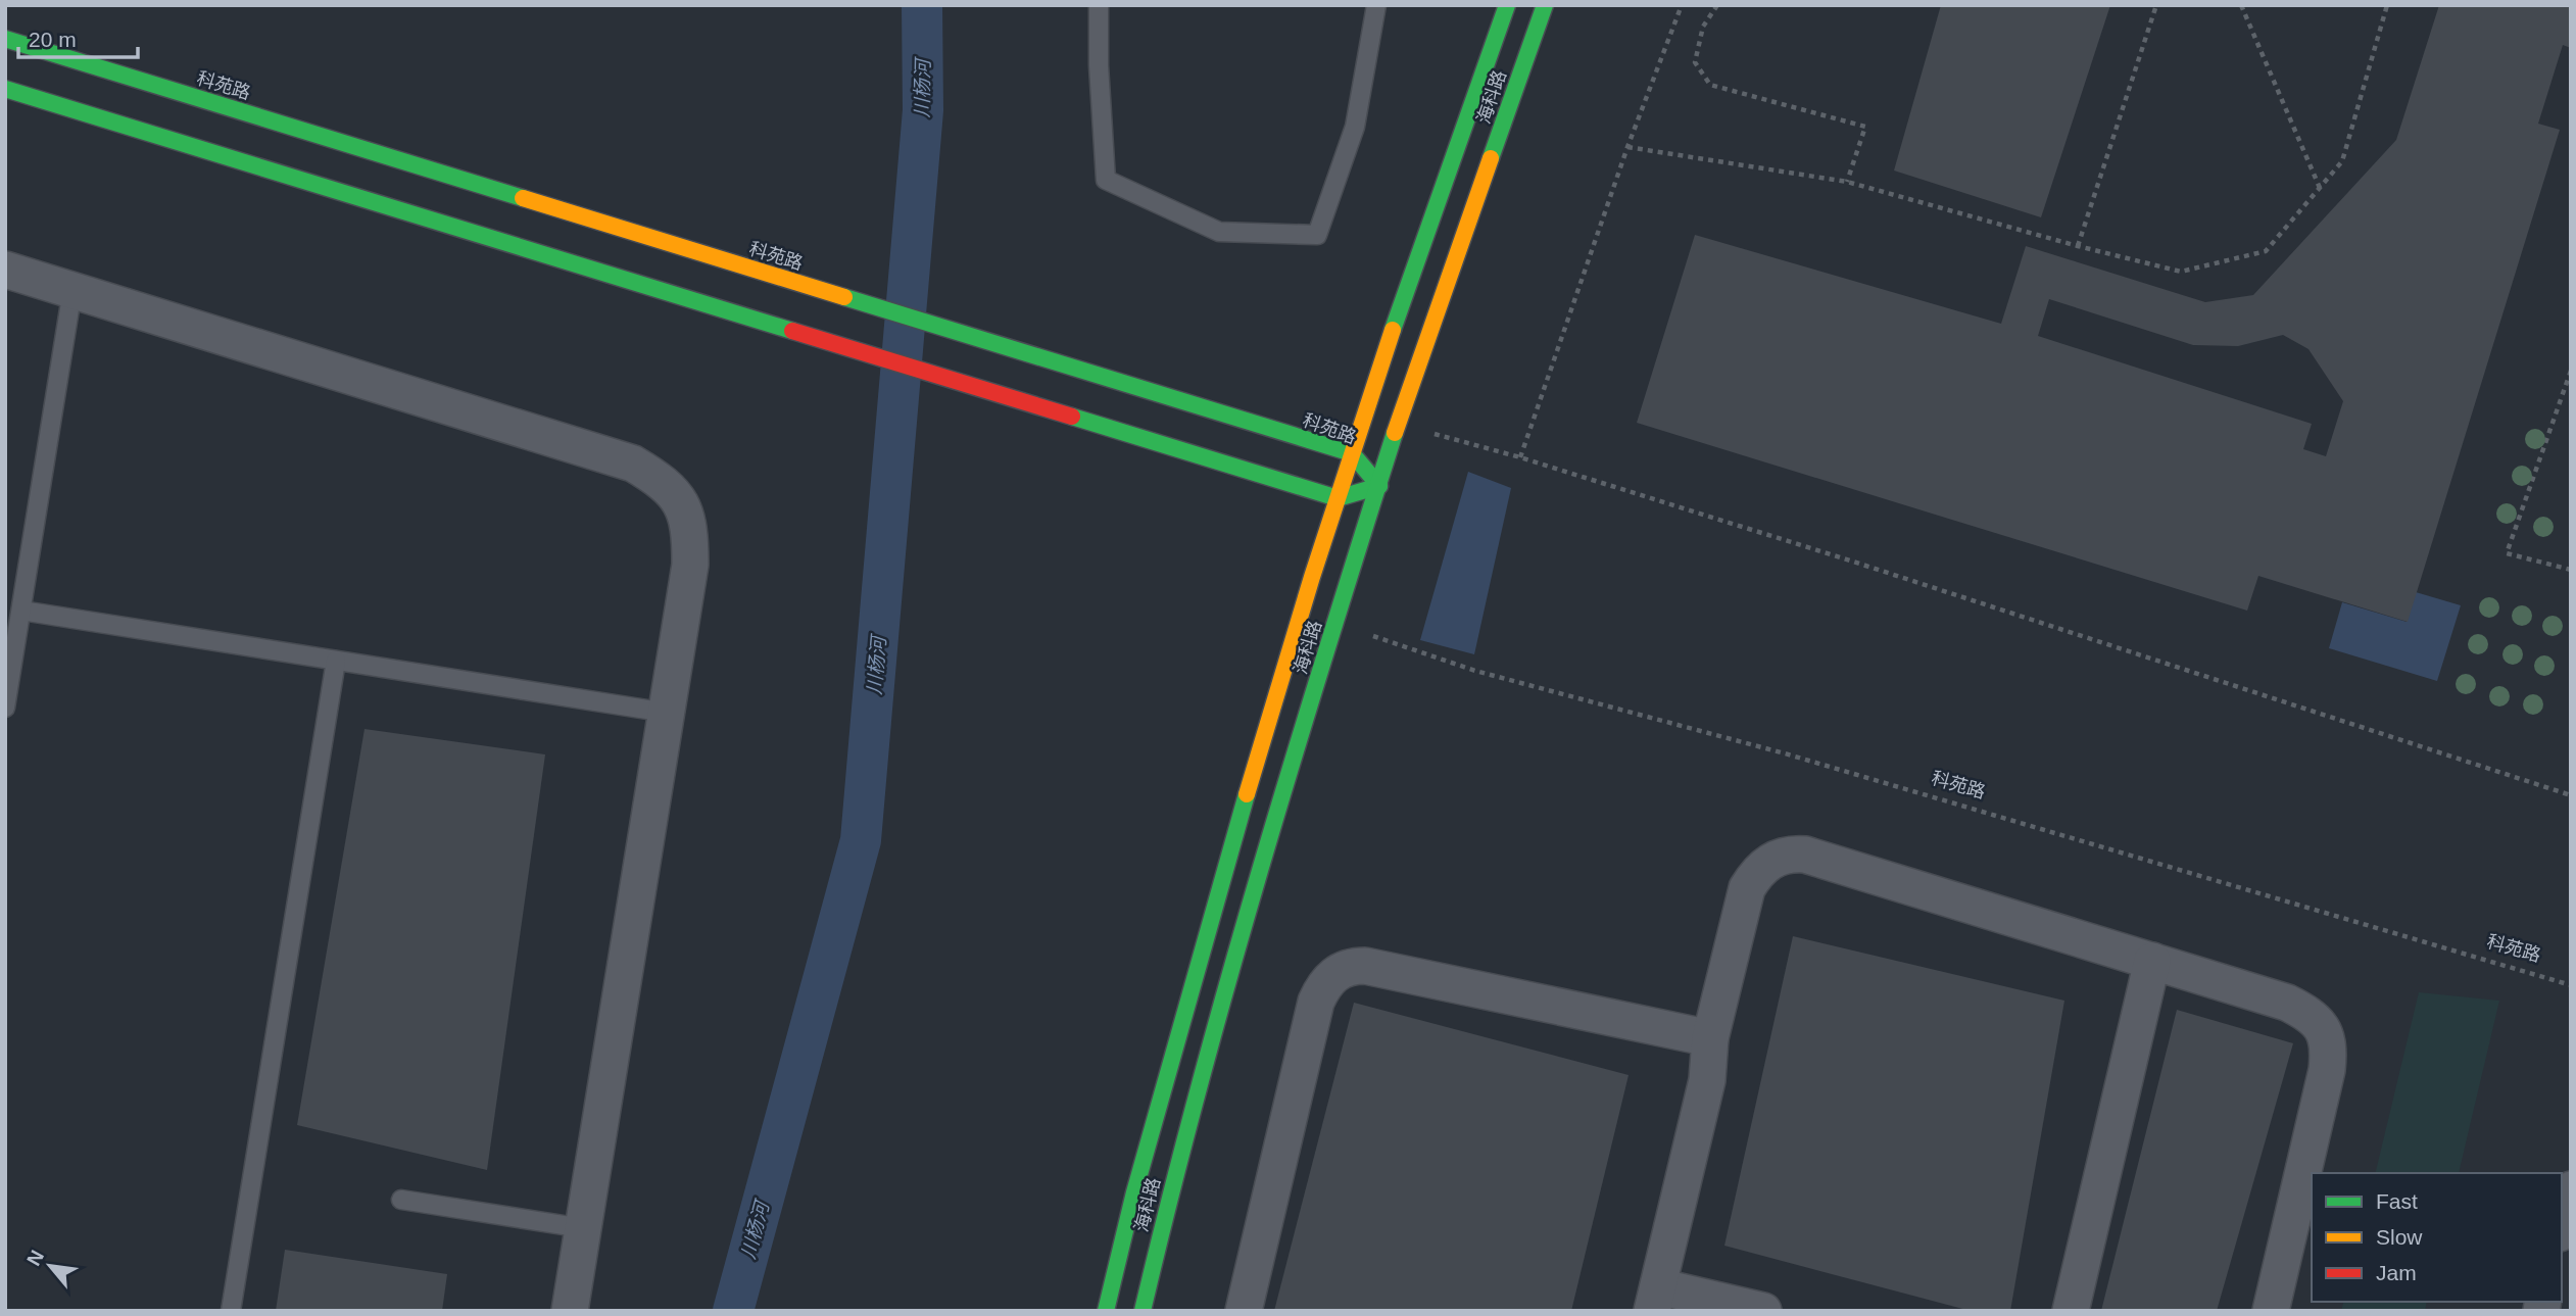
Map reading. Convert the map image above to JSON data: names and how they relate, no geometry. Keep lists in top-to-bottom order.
{
  "streets": {
    "street": ["科苑路", "海科路"]
  },
  "crossings": [
    ["科苑路", "海科路"]
  ],
  "water": ["川杨河"],
  "legend": ["Fast", "Slow", "Jam"],
  "scale_bar": "20 m",
  "north": "top left"
}
